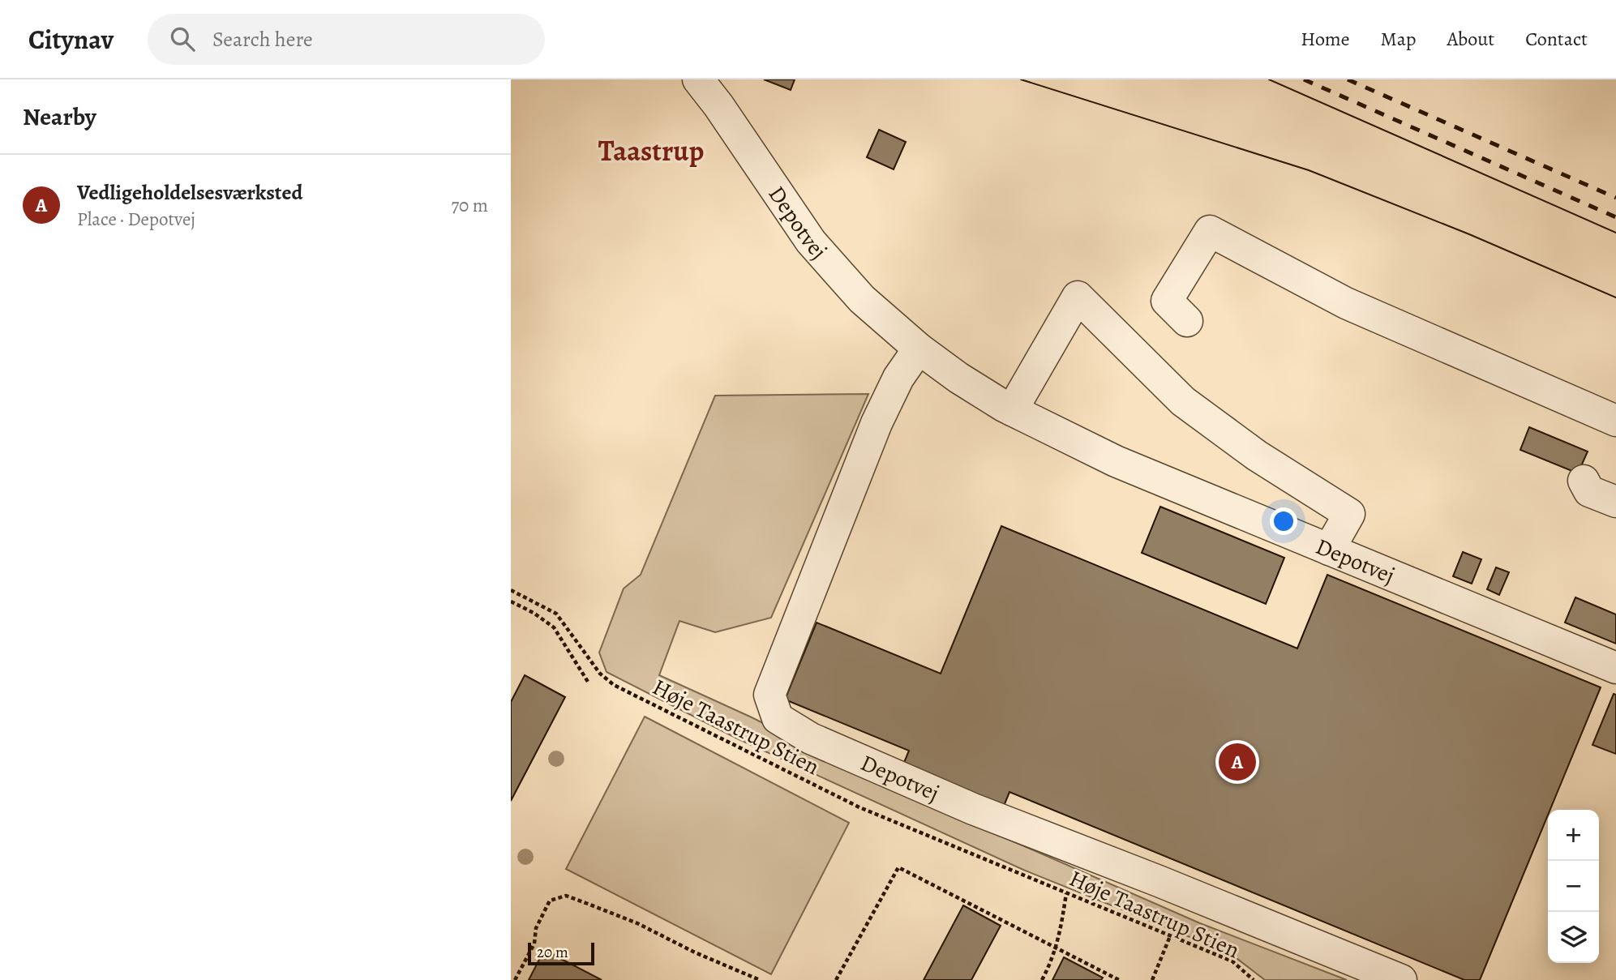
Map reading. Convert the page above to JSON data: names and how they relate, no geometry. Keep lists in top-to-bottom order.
{
  "streets": {
    "street": ["Depotvej"],
    "path": ["Høje Taastrup Stien"]
  },
  "districts": ["Taastrup"],
  "scale_bar": "20 m",
  "page": {
    "header": "Citynav",
    "search": "Search here",
    "nav": [
      "Home",
      "Map",
      "About",
      "Contact"
    ],
    "heading": "Nearby",
    "list": [
      {
        "mark": "A",
        "name": "Vedligeholdelsesværksted",
        "note": "Place · Depotvej",
        "value": "70 m"
      }
    ],
    "pins": "A",
    "map_buttons": ["+", "−"],
    "scale": "20 m"
  }
}
